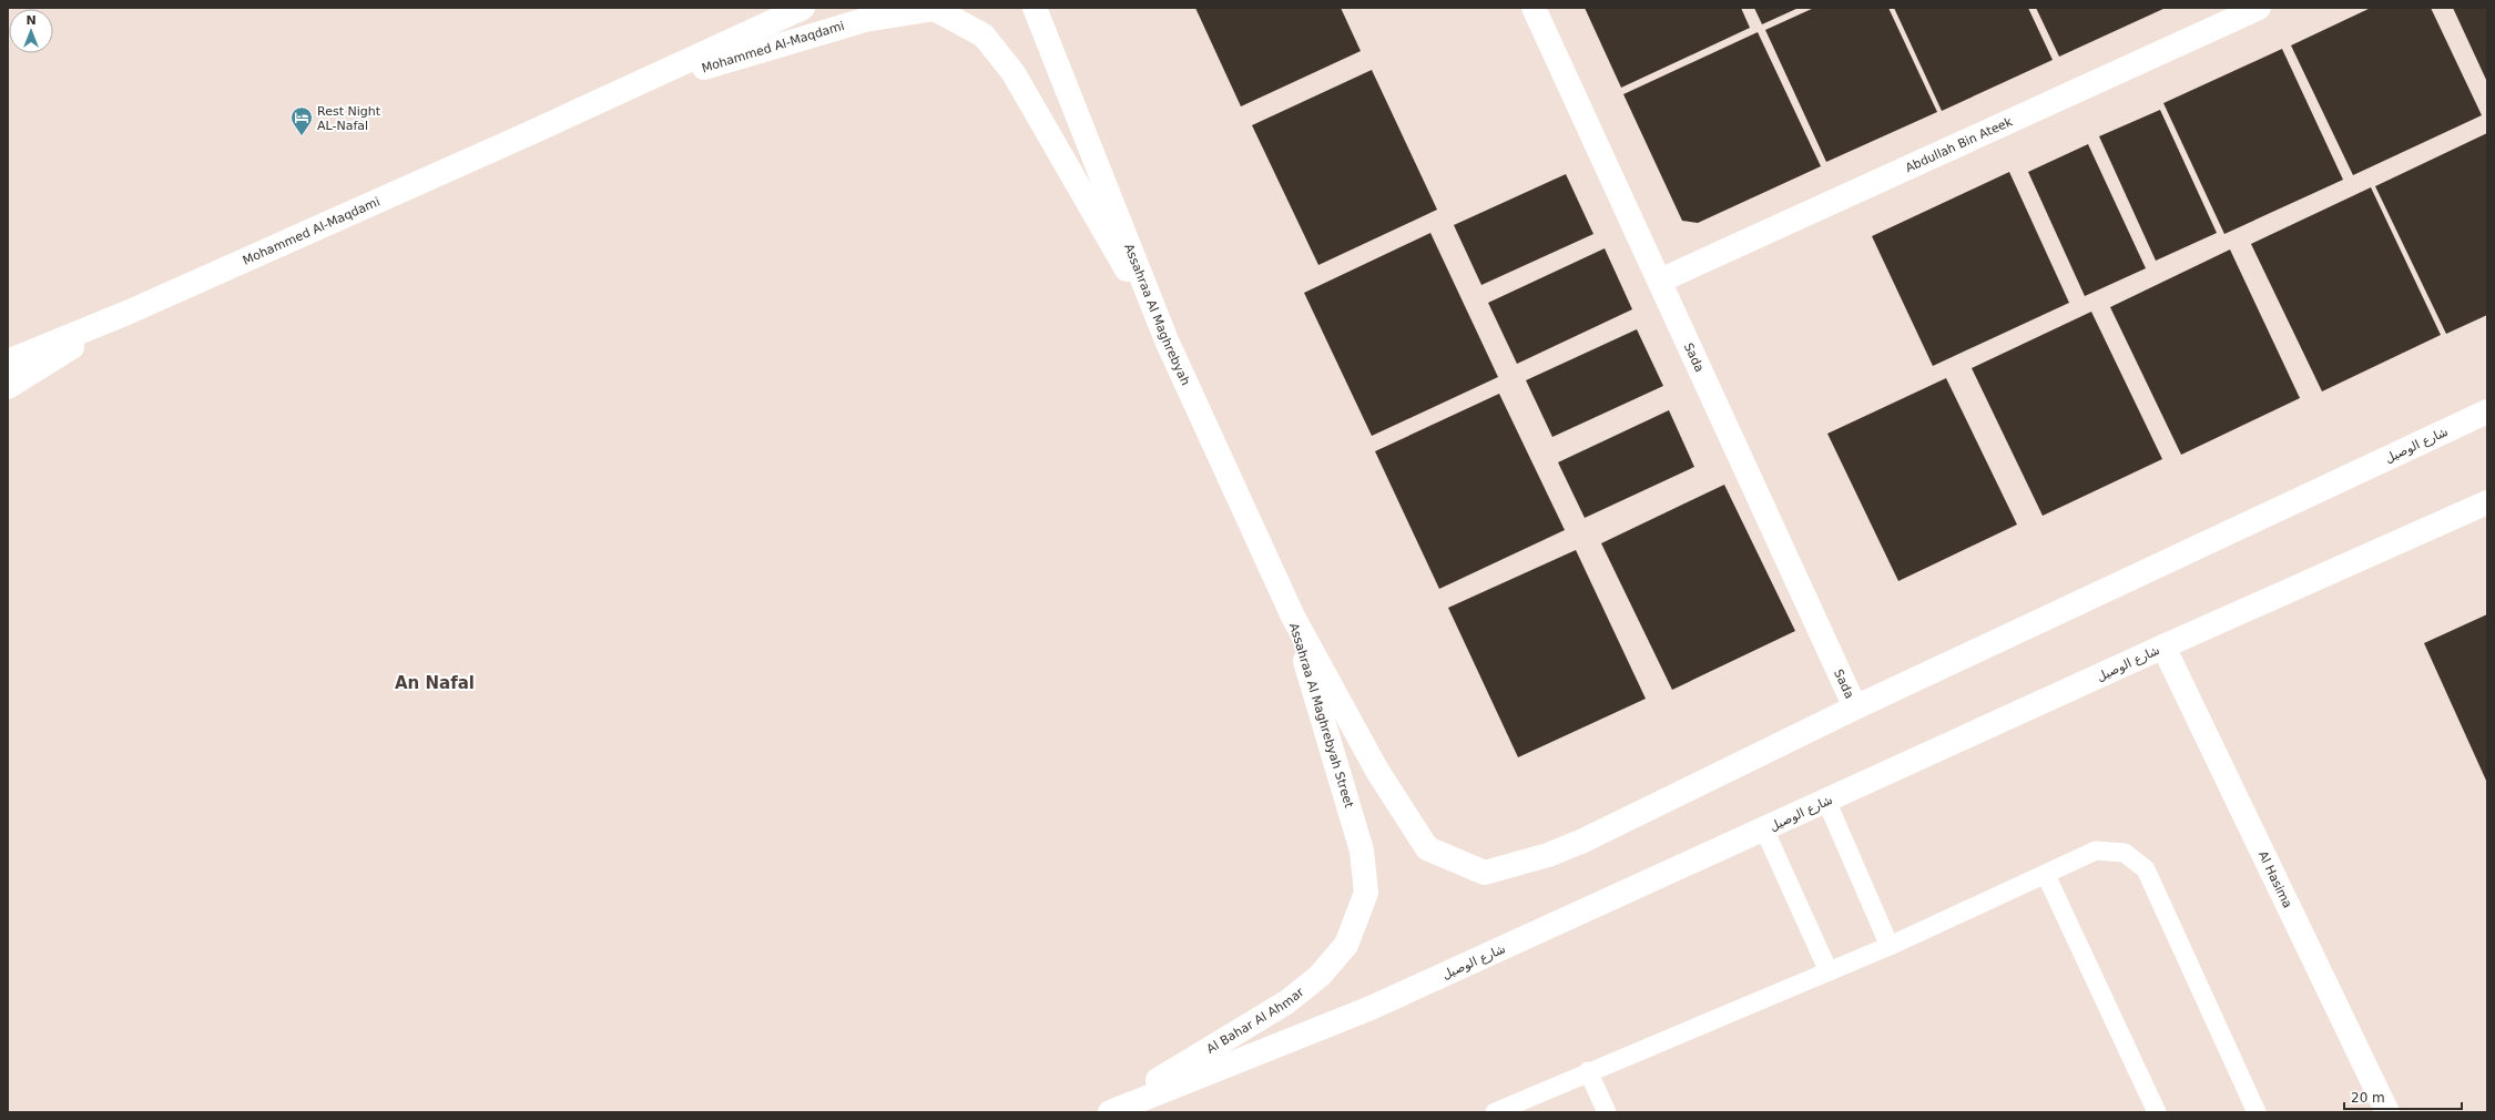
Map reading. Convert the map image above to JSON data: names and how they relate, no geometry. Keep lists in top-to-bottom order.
{
  "streets": {
    "street": [
      "Mohammed Al-Maqdami",
      "Abdullah Bin Ateek",
      "Assahraa Al Maghrebyah",
      "Sada",
      "شارع الوصيل",
      "Assahraa Al Maghrebyah Street",
      "Al Hasima",
      "Al Bahar Al Ahmar"
    ]
  },
  "crossings": [
    ["Abdullah Bin Ateek", "Sada"],
    ["Assahraa Al Maghrebyah", "Assahraa Al Maghrebyah Street"],
    ["Sada", "شارع الوصيل"],
    ["شارع الوصيل", "Assahraa Al Maghrebyah Street"],
    ["شارع الوصيل", "Al Hasima"],
    ["Assahraa Al Maghrebyah Street", "Al Bahar Al Ahmar"]
  ],
  "districts": ["An Nafal"],
  "places": {
    "hotel": ["Rest Night AL-Nafal"]
  },
  "scale_bar": "20 m",
  "north": "top"
}
